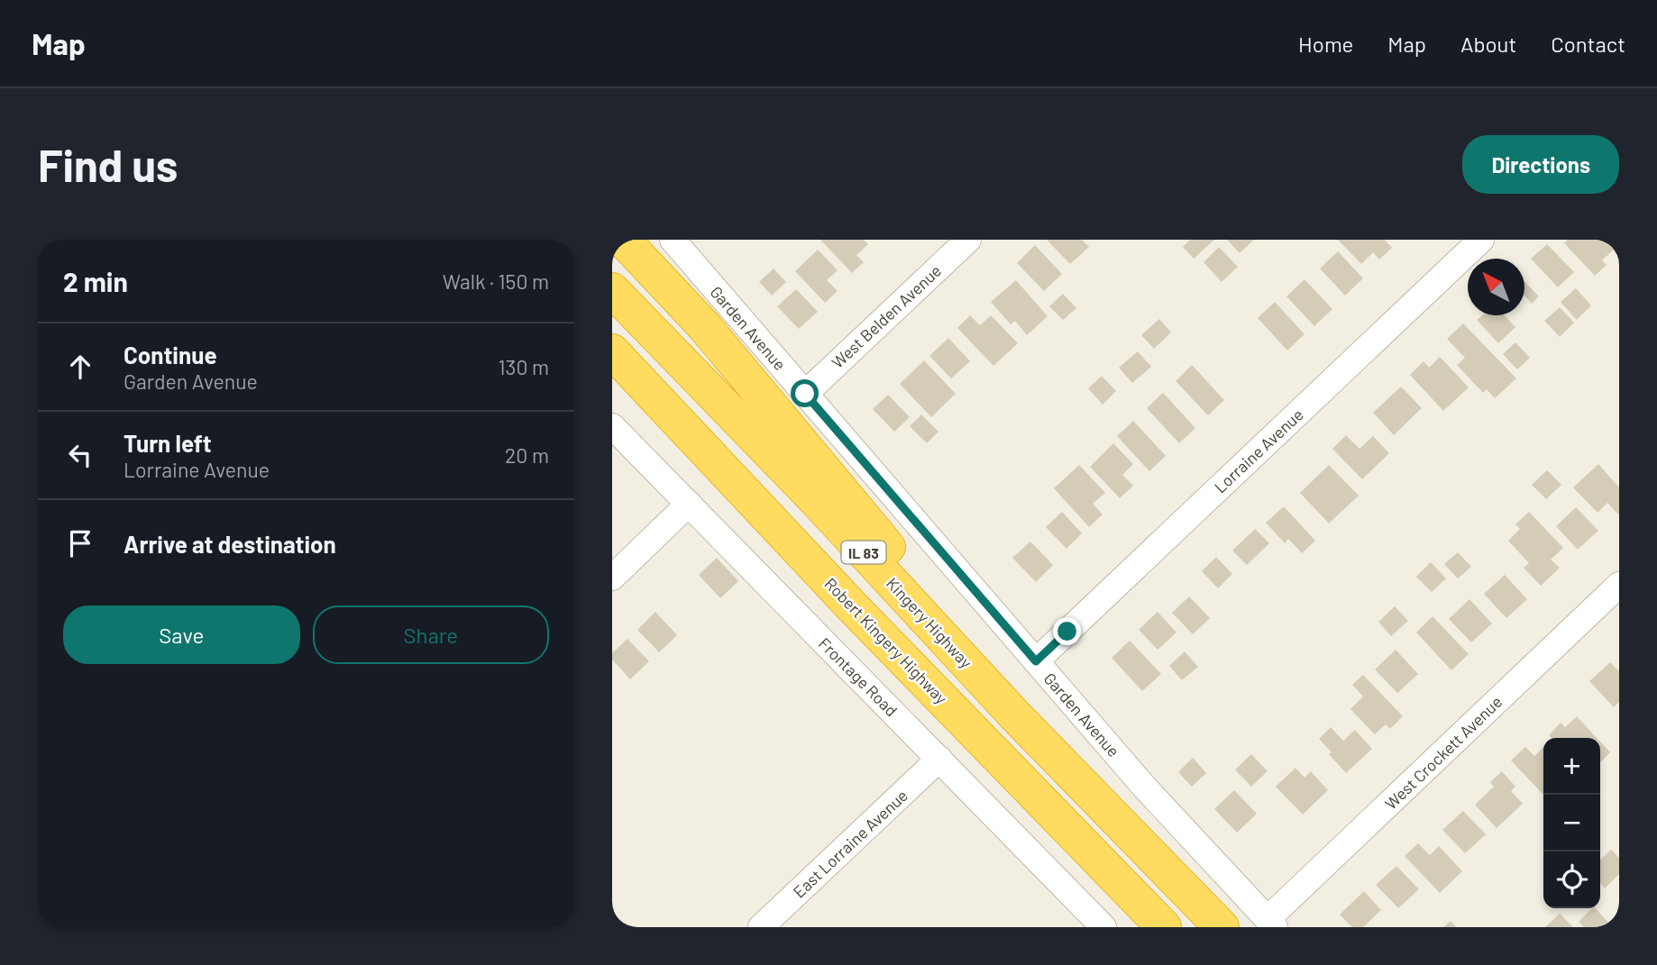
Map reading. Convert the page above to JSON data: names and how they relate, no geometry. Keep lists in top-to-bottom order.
{
  "streets": {
    "highway": ["IL 83", "Kingery Highway", "Robert Kingery Highway"],
    "street": [
      "West Belden Avenue",
      "Garden Avenue",
      "Lorraine Avenue",
      "Frontage Road",
      "West Crockett Avenue",
      "East Lorraine Avenue"
    ]
  },
  "crossings": [
    ["West Belden Avenue", "Garden Avenue"],
    ["Garden Avenue", "Lorraine Avenue"],
    ["Garden Avenue", "West Crockett Avenue"],
    ["Frontage Road", "East Lorraine Avenue"]
  ],
  "north": "top left",
  "page": {
    "header": "Map",
    "nav": [
      "Home",
      "Map",
      "About",
      "Contact"
    ],
    "buttons": [
      "Directions",
      ["Save", "Share"]
    ],
    "title": "Find us",
    "heading": ["2 min", "Walk · 150 m"],
    "list": [
      ["Continue", "Garden Avenue", "130 m"],
      ["Turn left", "Lorraine Avenue", "20 m"],
      "Arrive at destination"
    ],
    "map_buttons": ["+", "−"]
  }
}
